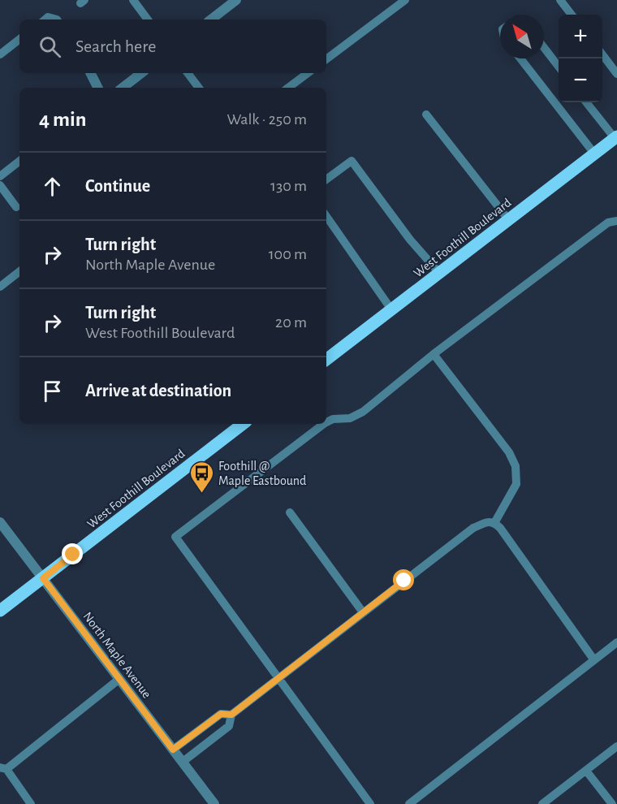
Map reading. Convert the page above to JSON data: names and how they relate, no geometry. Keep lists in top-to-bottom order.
{
  "streets": {
    "main road": ["West Foothill Boulevard"],
    "street": ["North Maple Avenue"]
  },
  "crossings": [
    ["West Foothill Boulevard", "North Maple Avenue"]
  ],
  "places": {
    "bus stop": ["Foothill @ Maple Eastbound"]
  },
  "north": "top left",
  "page": {
    "map_buttons": ["+", "−"],
    "search": "Search here",
    "heading": ["4 min", "Walk · 250 m"],
    "list": [
      ["Continue", "130 m"],
      ["Turn right", "North Maple Avenue", "100 m"],
      ["Turn right", "West Foothill Boulevard", "20 m"],
      "Arrive at destination"
    ]
  }
}
